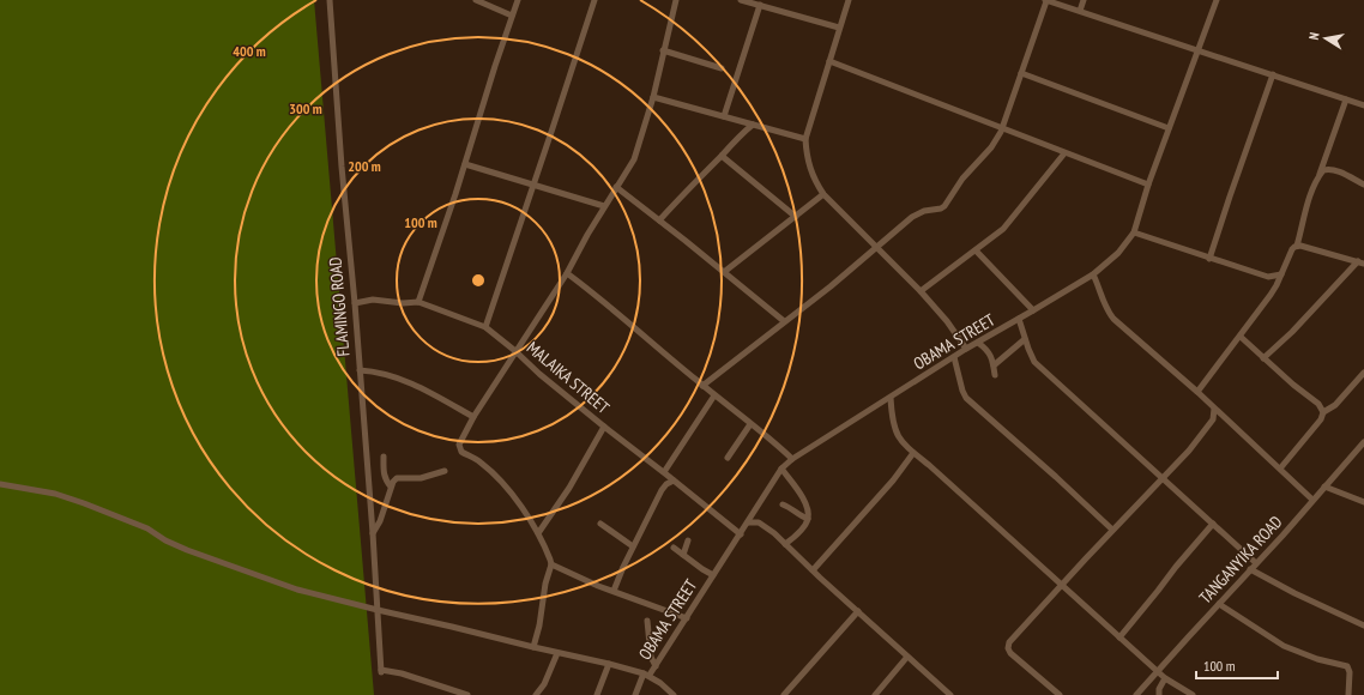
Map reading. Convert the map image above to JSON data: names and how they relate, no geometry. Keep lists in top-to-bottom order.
{
  "streets": {
    "street": [
      "FLAMINGO ROAD",
      "OBAMA STREET",
      "MALAIKA STREET",
      "TANGANYIKA ROAD"
    ]
  },
  "crossings": [
    ["FLAMINGO ROAD", "MALAIKA STREET"],
    ["OBAMA STREET", "MALAIKA STREET"]
  ],
  "scale_bar": "100 m",
  "north": "left",
  "rings": [
    "400 m",
    "300 m",
    "200 m",
    "100 m"
  ]
}
